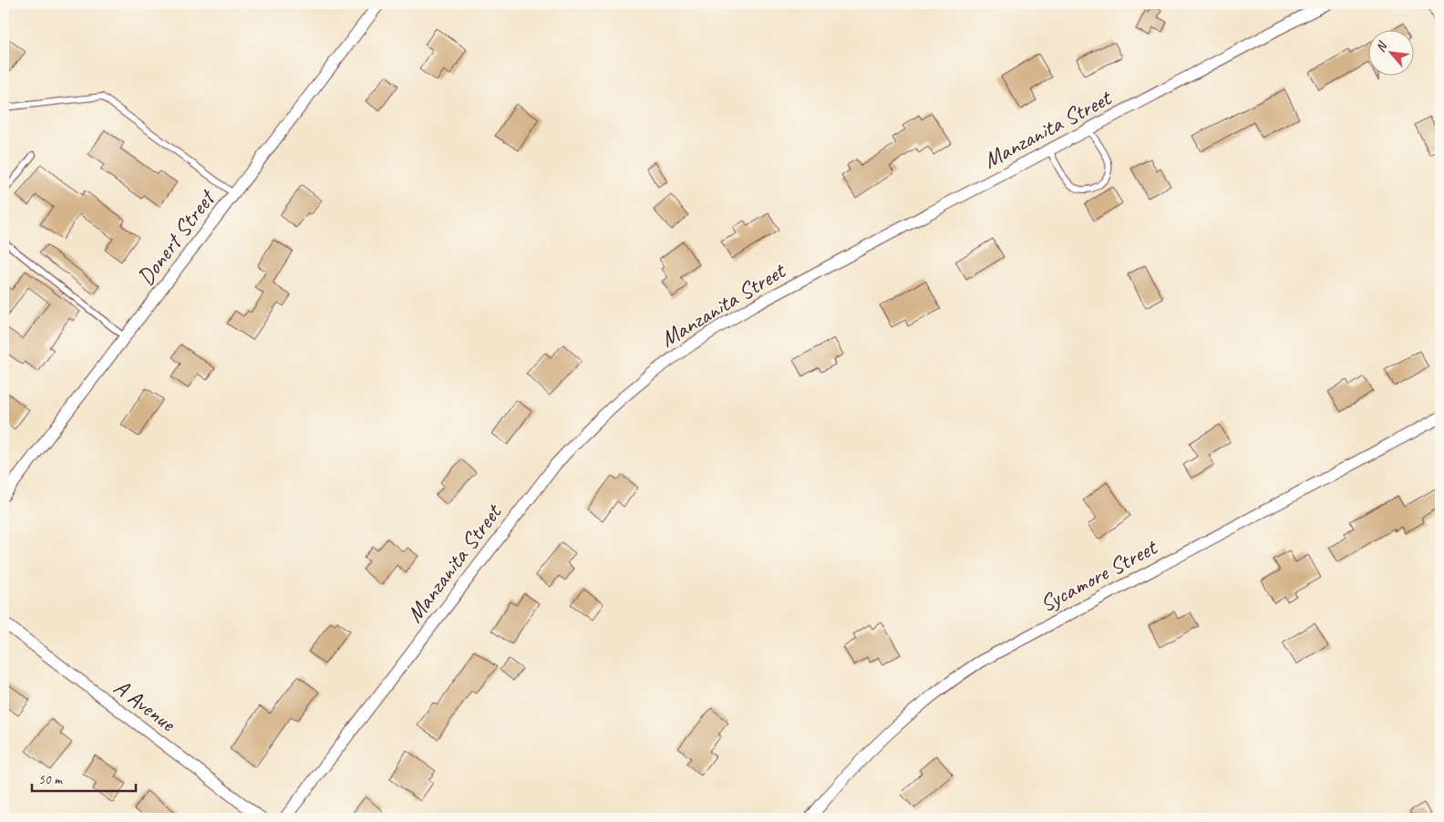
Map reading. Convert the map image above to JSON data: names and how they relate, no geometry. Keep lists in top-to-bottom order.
{
  "streets": {
    "street": [
      "Manzanita Street",
      "Donert Street",
      "Sycamore Street",
      "A Avenue"
    ]
  },
  "scale_bar": "50 m",
  "north": "top left"
}
